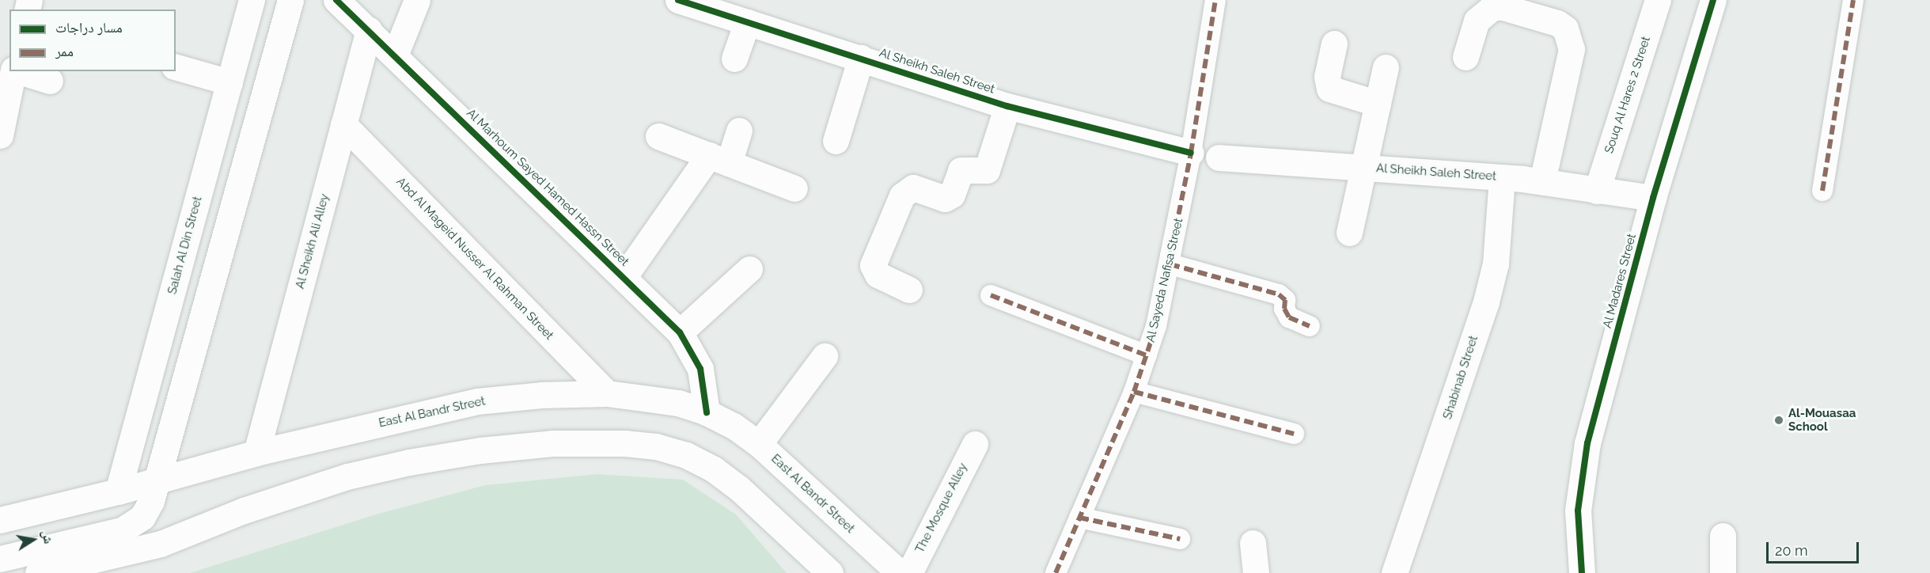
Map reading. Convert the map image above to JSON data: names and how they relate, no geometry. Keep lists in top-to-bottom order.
{
  "streets": {
    "street": [
      "Al Sheikh Saleh Street",
      "Souq Al Hares 2 Street",
      "Al Marhoum Sayed Hamed Hassn Street",
      "Al Sheikh Ali Alley",
      "Salah Al Din Street",
      "Abd Al Mageid Nusser Al Rahman Street",
      "Al Sayeda Nafisa Street",
      "Al Madares Street",
      "Shabinab Street",
      "East Al Bandr Street",
      "The Mosque Alley"
    ]
  },
  "crossings": [
    ["Al Sheikh Saleh Street", "Souq Al Hares 2 Street"],
    ["Al Sheikh Saleh Street", "Al Sayeda Nafisa Street"],
    ["Al Sheikh Saleh Street", "Al Madares Street"],
    ["Al Sheikh Saleh Street", "Shabinab Street"],
    ["Al Marhoum Sayed Hamed Hassn Street", "Al Sheikh Ali Alley"],
    ["Al Marhoum Sayed Hamed Hassn Street", "East Al Bandr Street"],
    ["Al Sheikh Ali Alley", "Abd Al Mageid Nusser Al Rahman Street"],
    ["Al Sheikh Ali Alley", "East Al Bandr Street"],
    ["Salah Al Din Street", "East Al Bandr Street"],
    ["Abd Al Mageid Nusser Al Rahman Street", "East Al Bandr Street"]
  ],
  "places": ["Al-Mouasaa School"],
  "legend": ["مسار دراجات", "ممر"],
  "scale_bar": "20 m",
  "north": "right"
}
